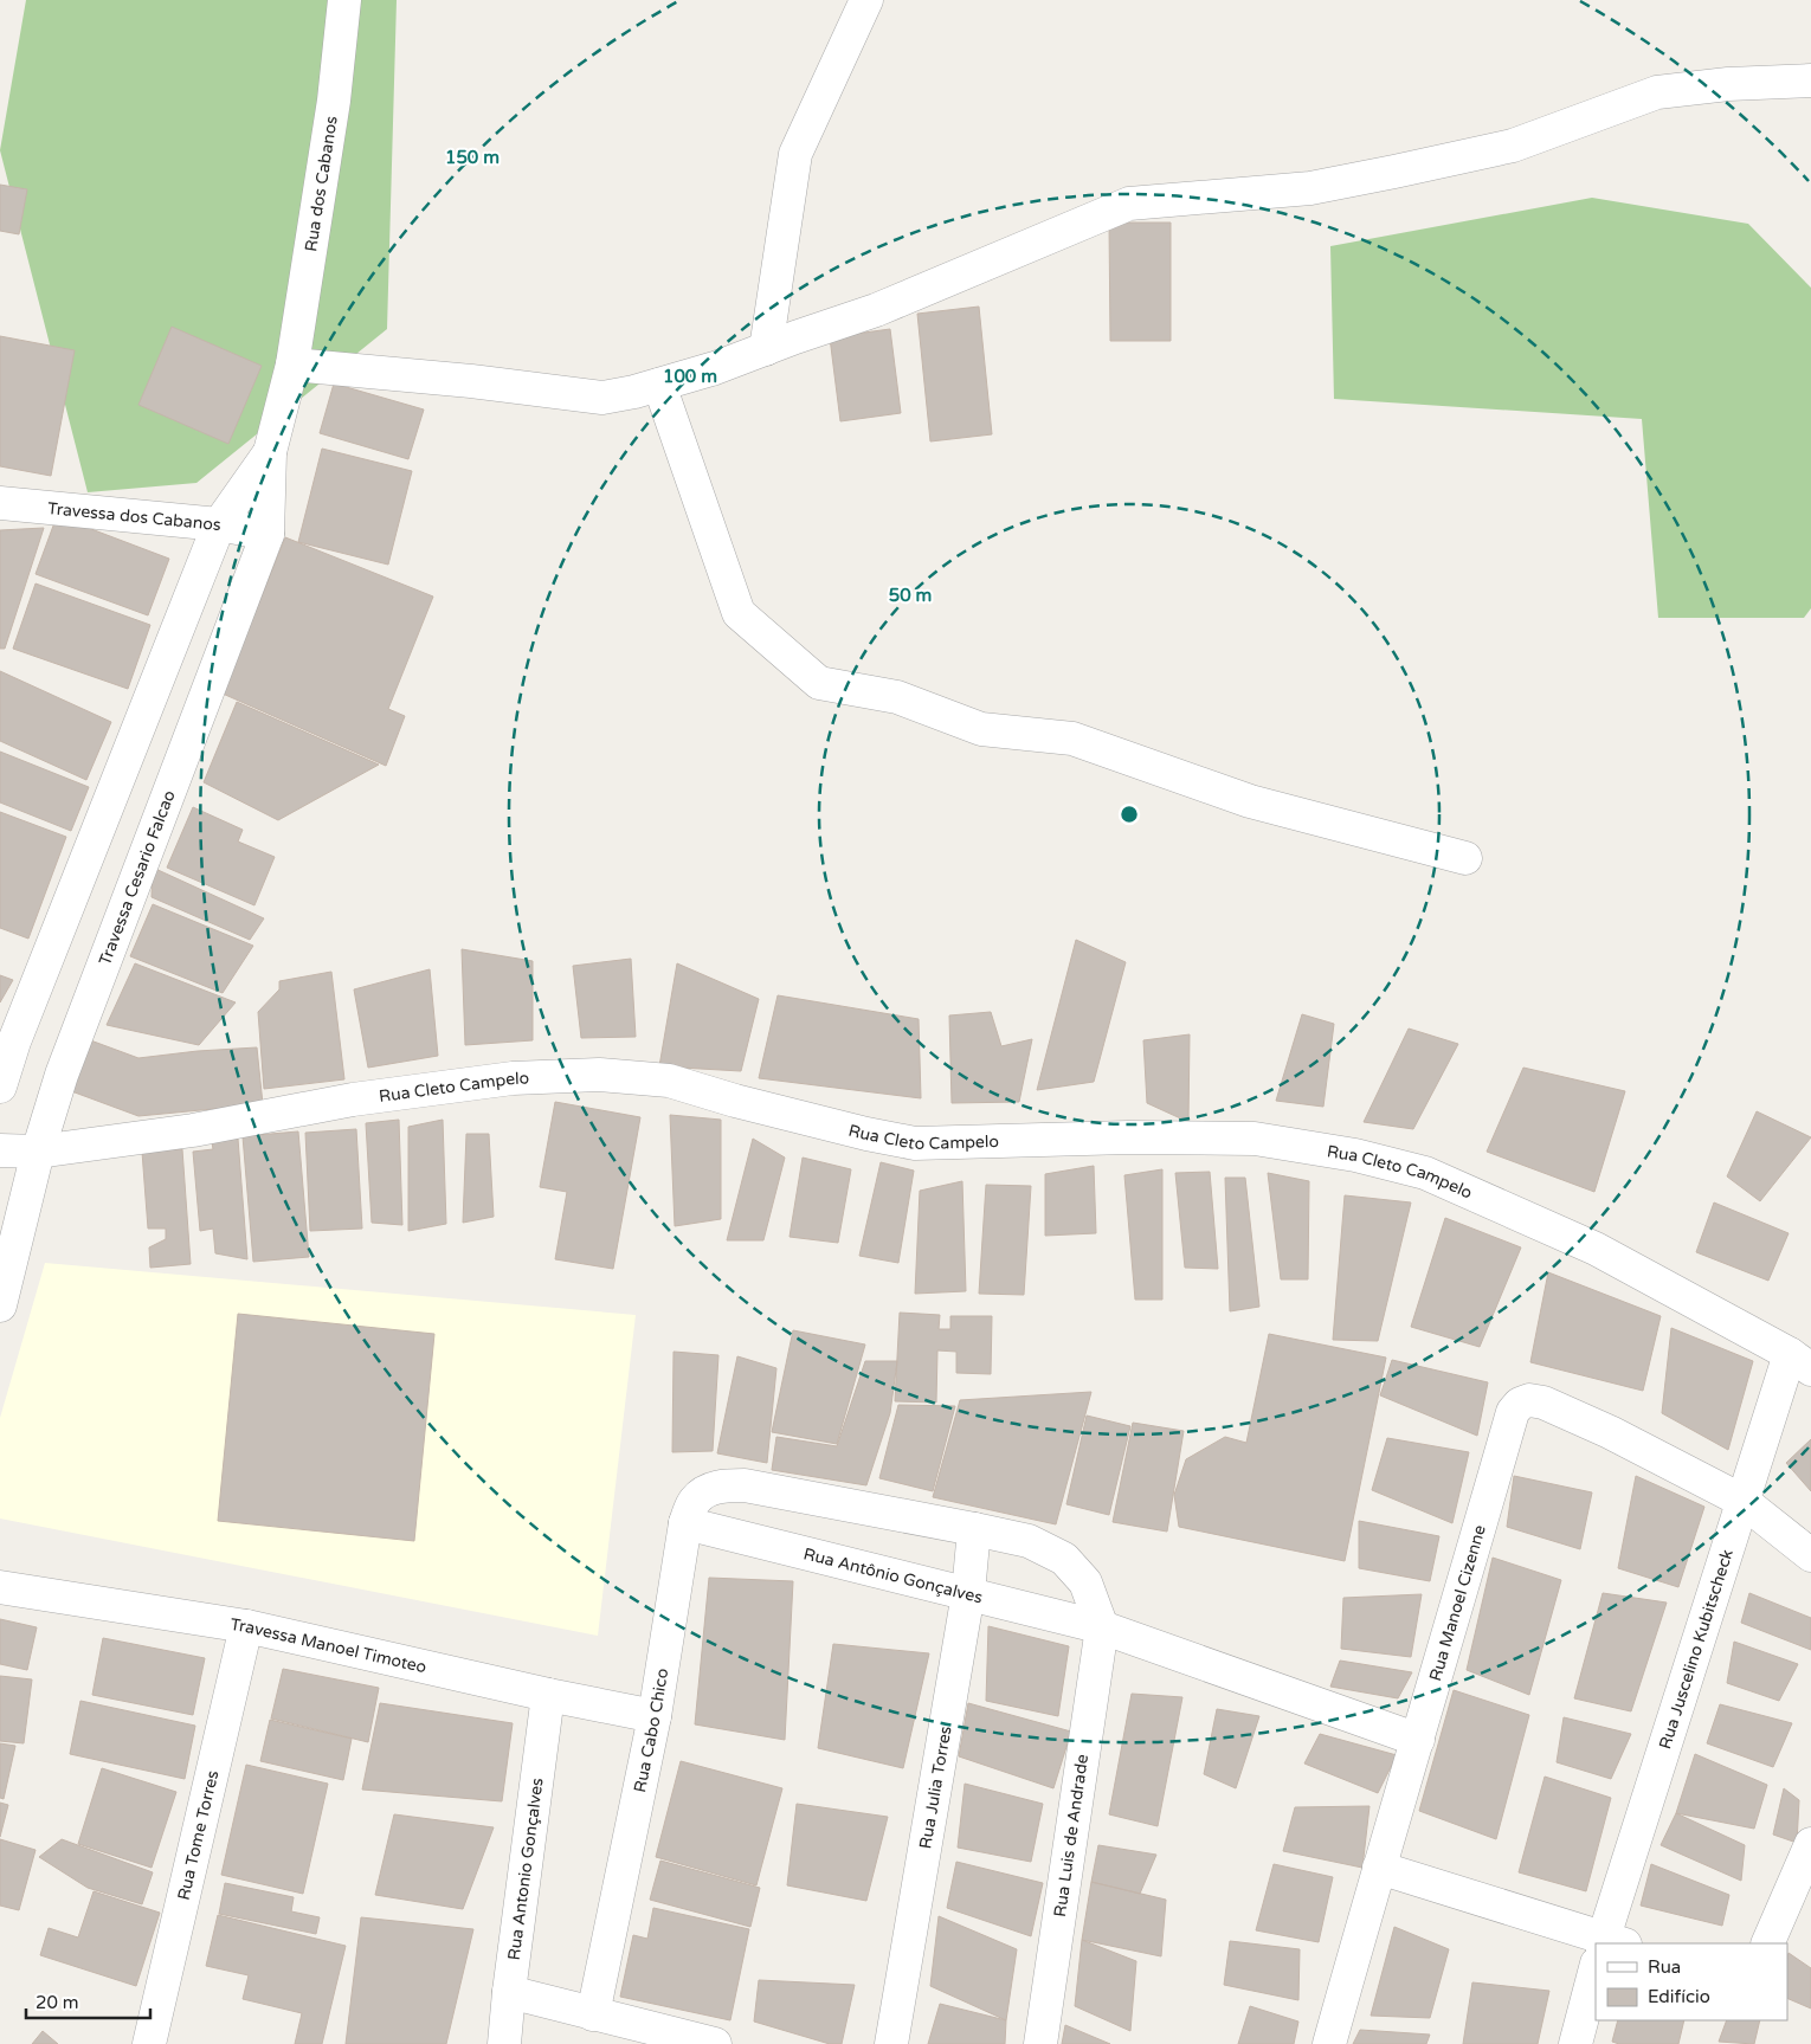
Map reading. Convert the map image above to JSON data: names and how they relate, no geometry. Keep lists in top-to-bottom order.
{
  "streets": {
    "street": [
      "Rua dos Cabanos",
      "Travessa dos Cabanos",
      "Travessa Cesario Falcao",
      "Rua Cleto Campelo",
      "Rua Antônio Gonçalves",
      "Rua Manoel Cizenne",
      "Travessa Manoel Timoteo",
      "Rua Juscelino Kubitscheck",
      "Rua Cabo Chico",
      "Rua Julia Torres",
      "Rua Tome Torres",
      "Rua Luis de Andrade",
      "Rua Antonio Gonçalves"
    ]
  },
  "crossings": [
    ["Rua dos Cabanos", "Travessa Cesario Falcao"],
    ["Travessa dos Cabanos", "Travessa Cesario Falcao"],
    ["Travessa Cesario Falcao", "Rua Cleto Campelo"],
    ["Rua Cleto Campelo", "Rua Juscelino Kubitscheck"],
    ["Rua Antônio Gonçalves", "Rua Manoel Cizenne"],
    ["Rua Antônio Gonçalves", "Rua Cabo Chico"],
    ["Rua Antônio Gonçalves", "Rua Julia Torres"],
    ["Rua Antônio Gonçalves", "Rua Luis de Andrade"],
    ["Rua Manoel Cizenne", "Rua Juscelino Kubitscheck"],
    ["Travessa Manoel Timoteo", "Rua Cabo Chico"],
    ["Travessa Manoel Timoteo", "Rua Tome Torres"],
    ["Travessa Manoel Timoteo", "Rua Antonio Gonçalves"],
    ["Rua Cabo Chico", "Rua Julia Torres"]
  ],
  "legend": ["Rua", "Edifício"],
  "scale_bar": "20 m",
  "rings": ["150 m", "100 m", "50 m"]
}
